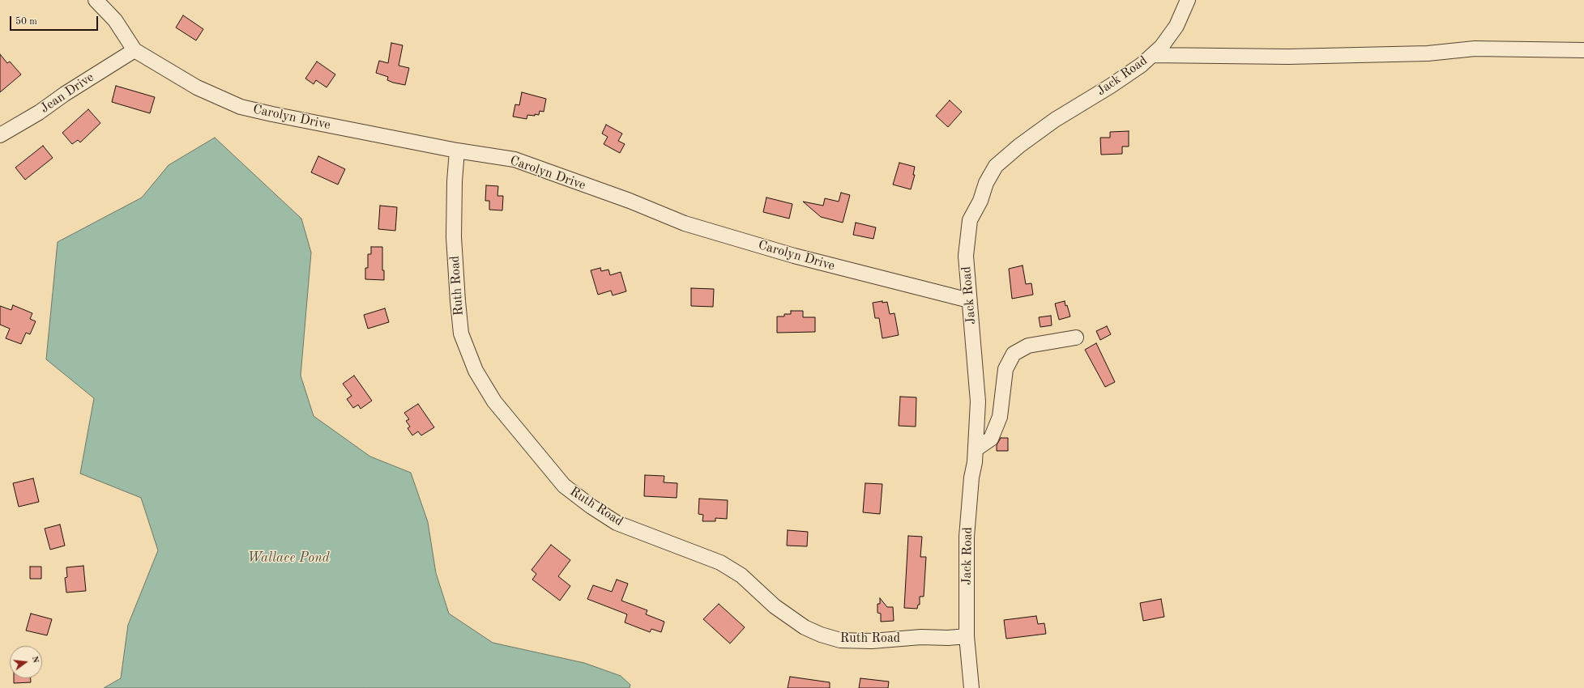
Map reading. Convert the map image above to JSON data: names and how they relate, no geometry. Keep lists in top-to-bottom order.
{
  "streets": {
    "street": [
      "Jack Road",
      "Jean Drive",
      "Carolyn Drive",
      "Ruth Road"
    ]
  },
  "crossings": [
    ["Jack Road", "Carolyn Drive"],
    ["Jack Road", "Ruth Road"],
    ["Jean Drive", "Carolyn Drive"],
    ["Carolyn Drive", "Ruth Road"]
  ],
  "water": ["Wallace Pond"],
  "scale_bar": "50 m",
  "north": "right"
}
